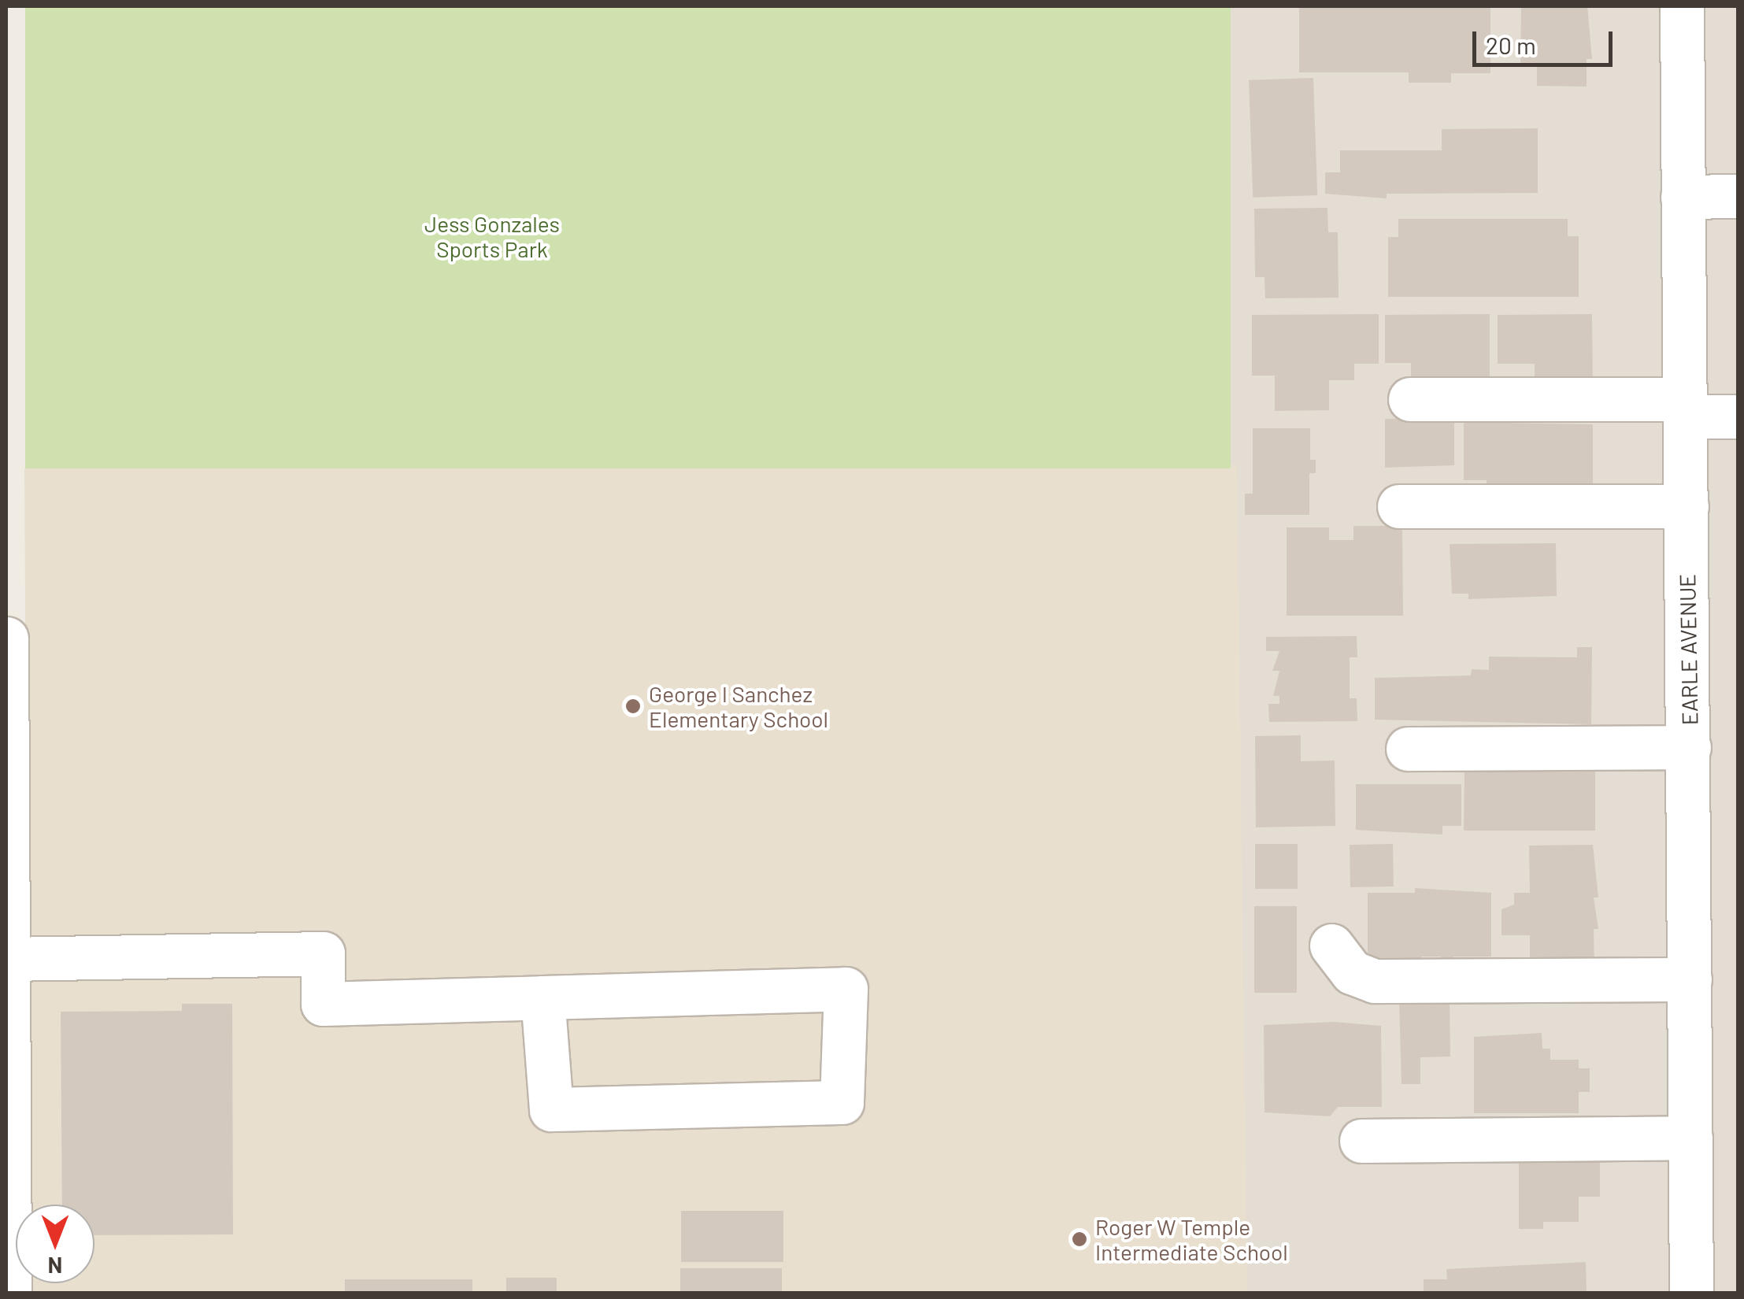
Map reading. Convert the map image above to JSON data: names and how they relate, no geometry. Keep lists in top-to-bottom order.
{
  "streets": {
    "street": ["EARLE AVENUE"]
  },
  "parks": ["Jess Gonzales Sports Park"],
  "places": ["George I Sanchez Elementary School", "Roger W Temple Intermediate School"],
  "scale_bar": "20 m",
  "north": "bottom"
}
